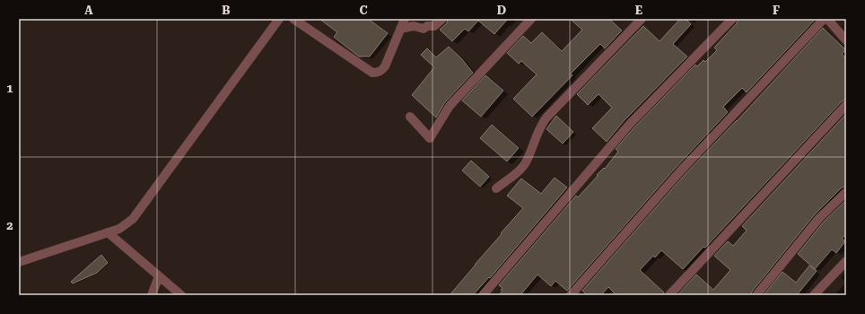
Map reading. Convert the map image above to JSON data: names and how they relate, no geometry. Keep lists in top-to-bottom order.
{
  "grid": {
    "columns": [
      "A",
      "B",
      "C",
      "D",
      "E",
      "F"
    ],
    "rows": ["1", "2"]
  }
}
